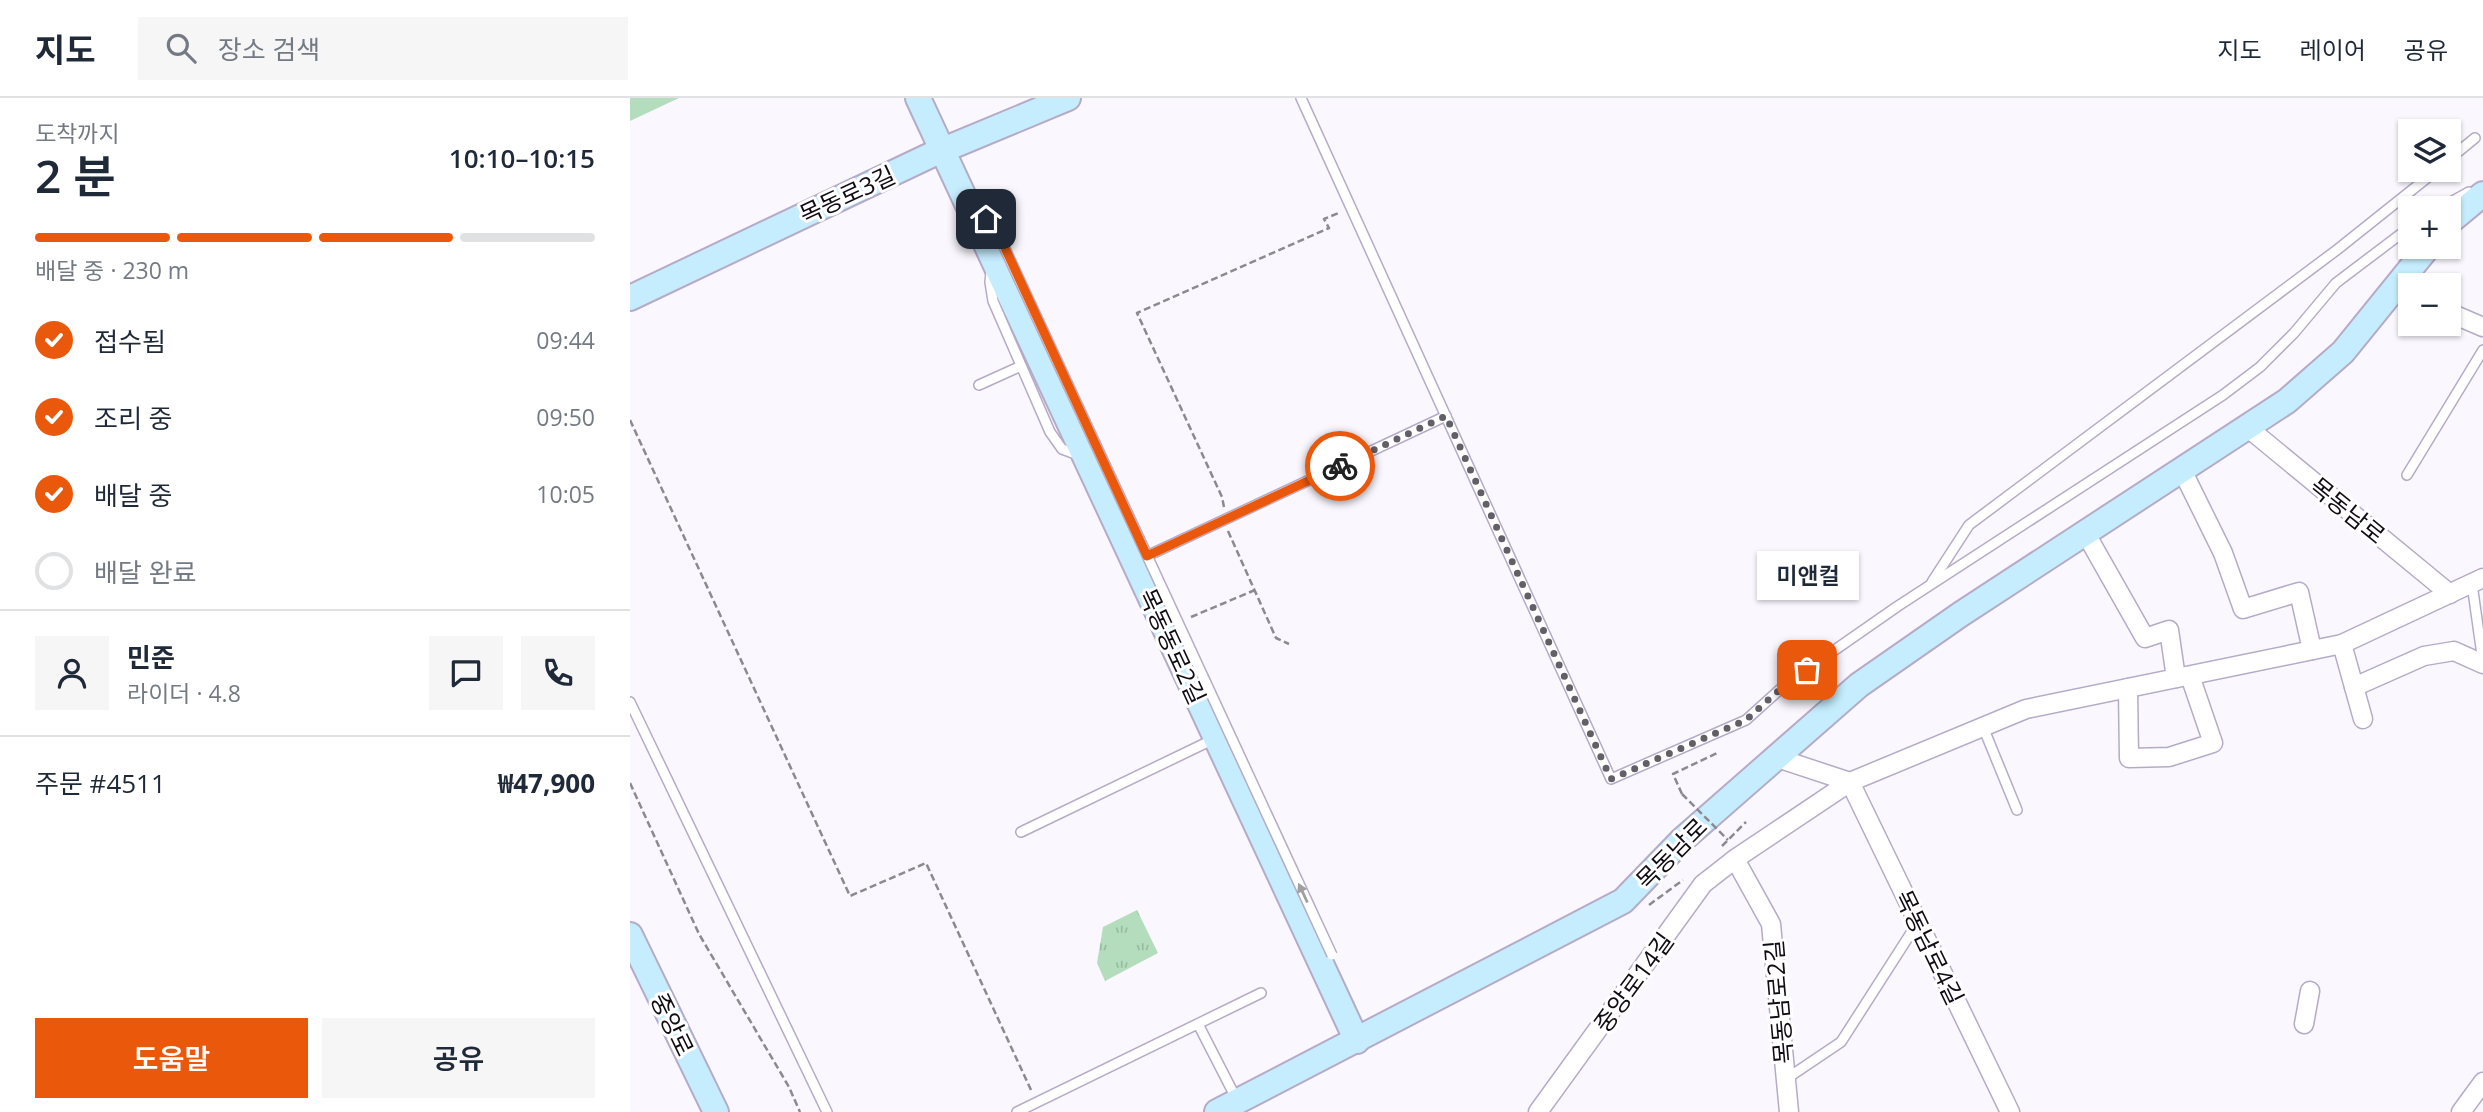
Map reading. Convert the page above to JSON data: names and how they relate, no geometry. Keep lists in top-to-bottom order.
{
  "streets": {
    "main road": [
      "목동로3길",
      "목동남로",
      "목동동로2길",
      "중앙로"
    ],
    "street": ["목동남로4길", "중앙로14길", "목동남로2길"]
  },
  "crossings": [
    ["목동로3길", "목동동로2길"],
    ["목동남로", "목동동로2길"],
    ["목동남로4길", "목동남로2길"],
    ["중앙로14길", "목동남로2길"]
  ],
  "places": ["미앤컬"],
  "page": {
    "header": "지도",
    "search": "장소 검색",
    "nav": ["지도", "레이어", "공유"],
    "heading": ["2 분", "도착까지", "10:10–10:15"],
    "panel": [
      "민준",
      "라이더 · 4.8",
      "주문 #4511",
      "₩47,900"
    ],
    "map_buttons": ["+", "−"],
    "bar": "배달 중 · 230 m",
    "list": [
      ["접수됨", "09:44"],
      ["조리 중", "09:50"],
      ["배달 중", "10:05"],
      "배달 완료"
    ],
    "bubble": "미앤컬",
    "buttons": ["도움말", "공유"]
  }
}
